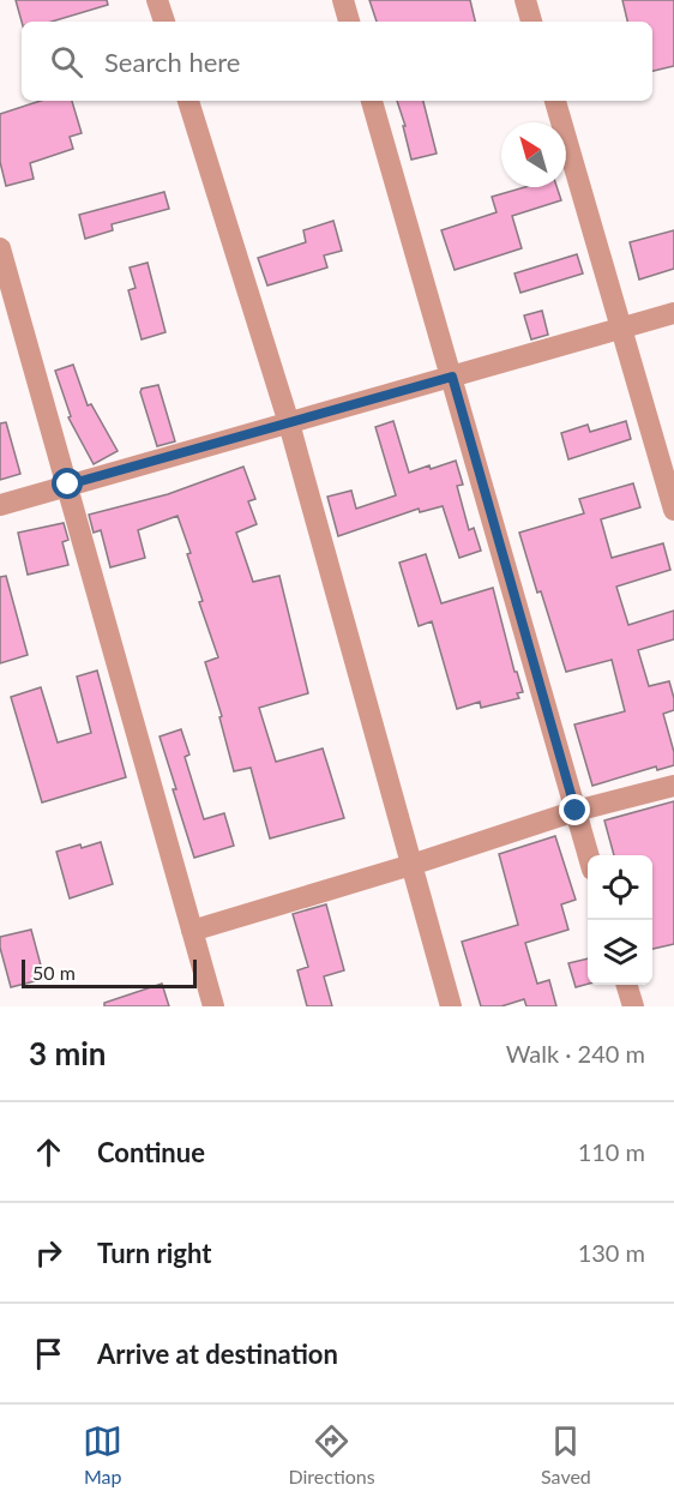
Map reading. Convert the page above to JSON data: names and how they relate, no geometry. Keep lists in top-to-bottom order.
{
  "scale_bar": "50 m",
  "north": "top left",
  "page": {
    "search": "Search here",
    "scale": "50 m",
    "heading": ["3 min", "Walk · 240 m"],
    "list": [
      ["Continue", "110 m"],
      ["Turn right", "130 m"],
      "Arrive at destination"
    ],
    "nav": ["Map", "Directions", "Saved"]
  }
}
